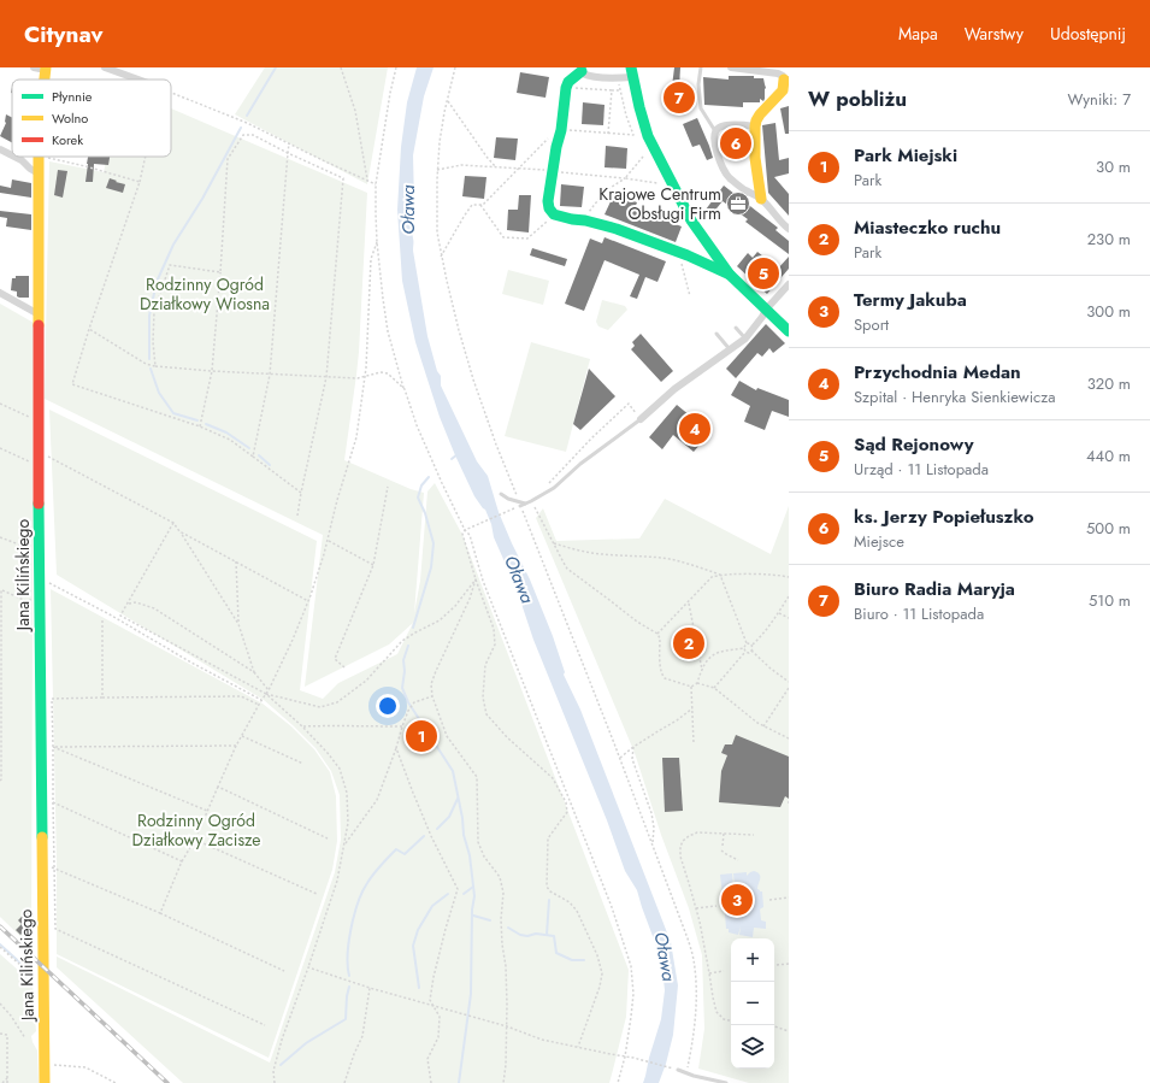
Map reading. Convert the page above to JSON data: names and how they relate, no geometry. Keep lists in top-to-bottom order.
{
  "streets": {
    "street": ["Jana Kilińskiego"]
  },
  "water": ["Oława"],
  "parks": ["Rodzinny Ogród Działkowy Wiosna", "Rodzinny Ogród Działkowy Zacisze"],
  "places": {
    "office": ["Krajowe Centrum Obsługi Firm"]
  },
  "legend": ["Płynnie", "Wolno", "Korek"],
  "page": {
    "header": "Citynav",
    "nav": ["Mapa", "Warstwy", "Udostępnij"],
    "heading": ["W pobliżu", "Wyniki: 7"],
    "pins": [
      "7",
      "6",
      "5",
      "4",
      "2",
      "1",
      "3"
    ],
    "list": [
      {
        "mark": "1",
        "name": "Park Miejski",
        "note": "Park",
        "value": "30 m"
      },
      {
        "mark": "2",
        "name": "Miasteczko ruchu",
        "note": "Park",
        "value": "230 m"
      },
      {
        "mark": "3",
        "name": "Termy Jakuba",
        "note": "Sport",
        "value": "300 m"
      },
      {
        "mark": "4",
        "name": "Przychodnia Medan",
        "note": "Szpital · Henryka Sienkiewicza",
        "value": "320 m"
      },
      {
        "mark": "5",
        "name": "Sąd Rejonowy",
        "note": "Urząd · 11 Listopada",
        "value": "440 m"
      },
      {
        "mark": "6",
        "name": "ks. Jerzy Popiełuszko",
        "note": "Miejsce",
        "value": "500 m"
      },
      {
        "mark": "7",
        "name": "Biuro Radia Maryja",
        "note": "Biuro · 11 Listopada",
        "value": "510 m"
      }
    ],
    "map_buttons": ["+", "−"]
  }
}
